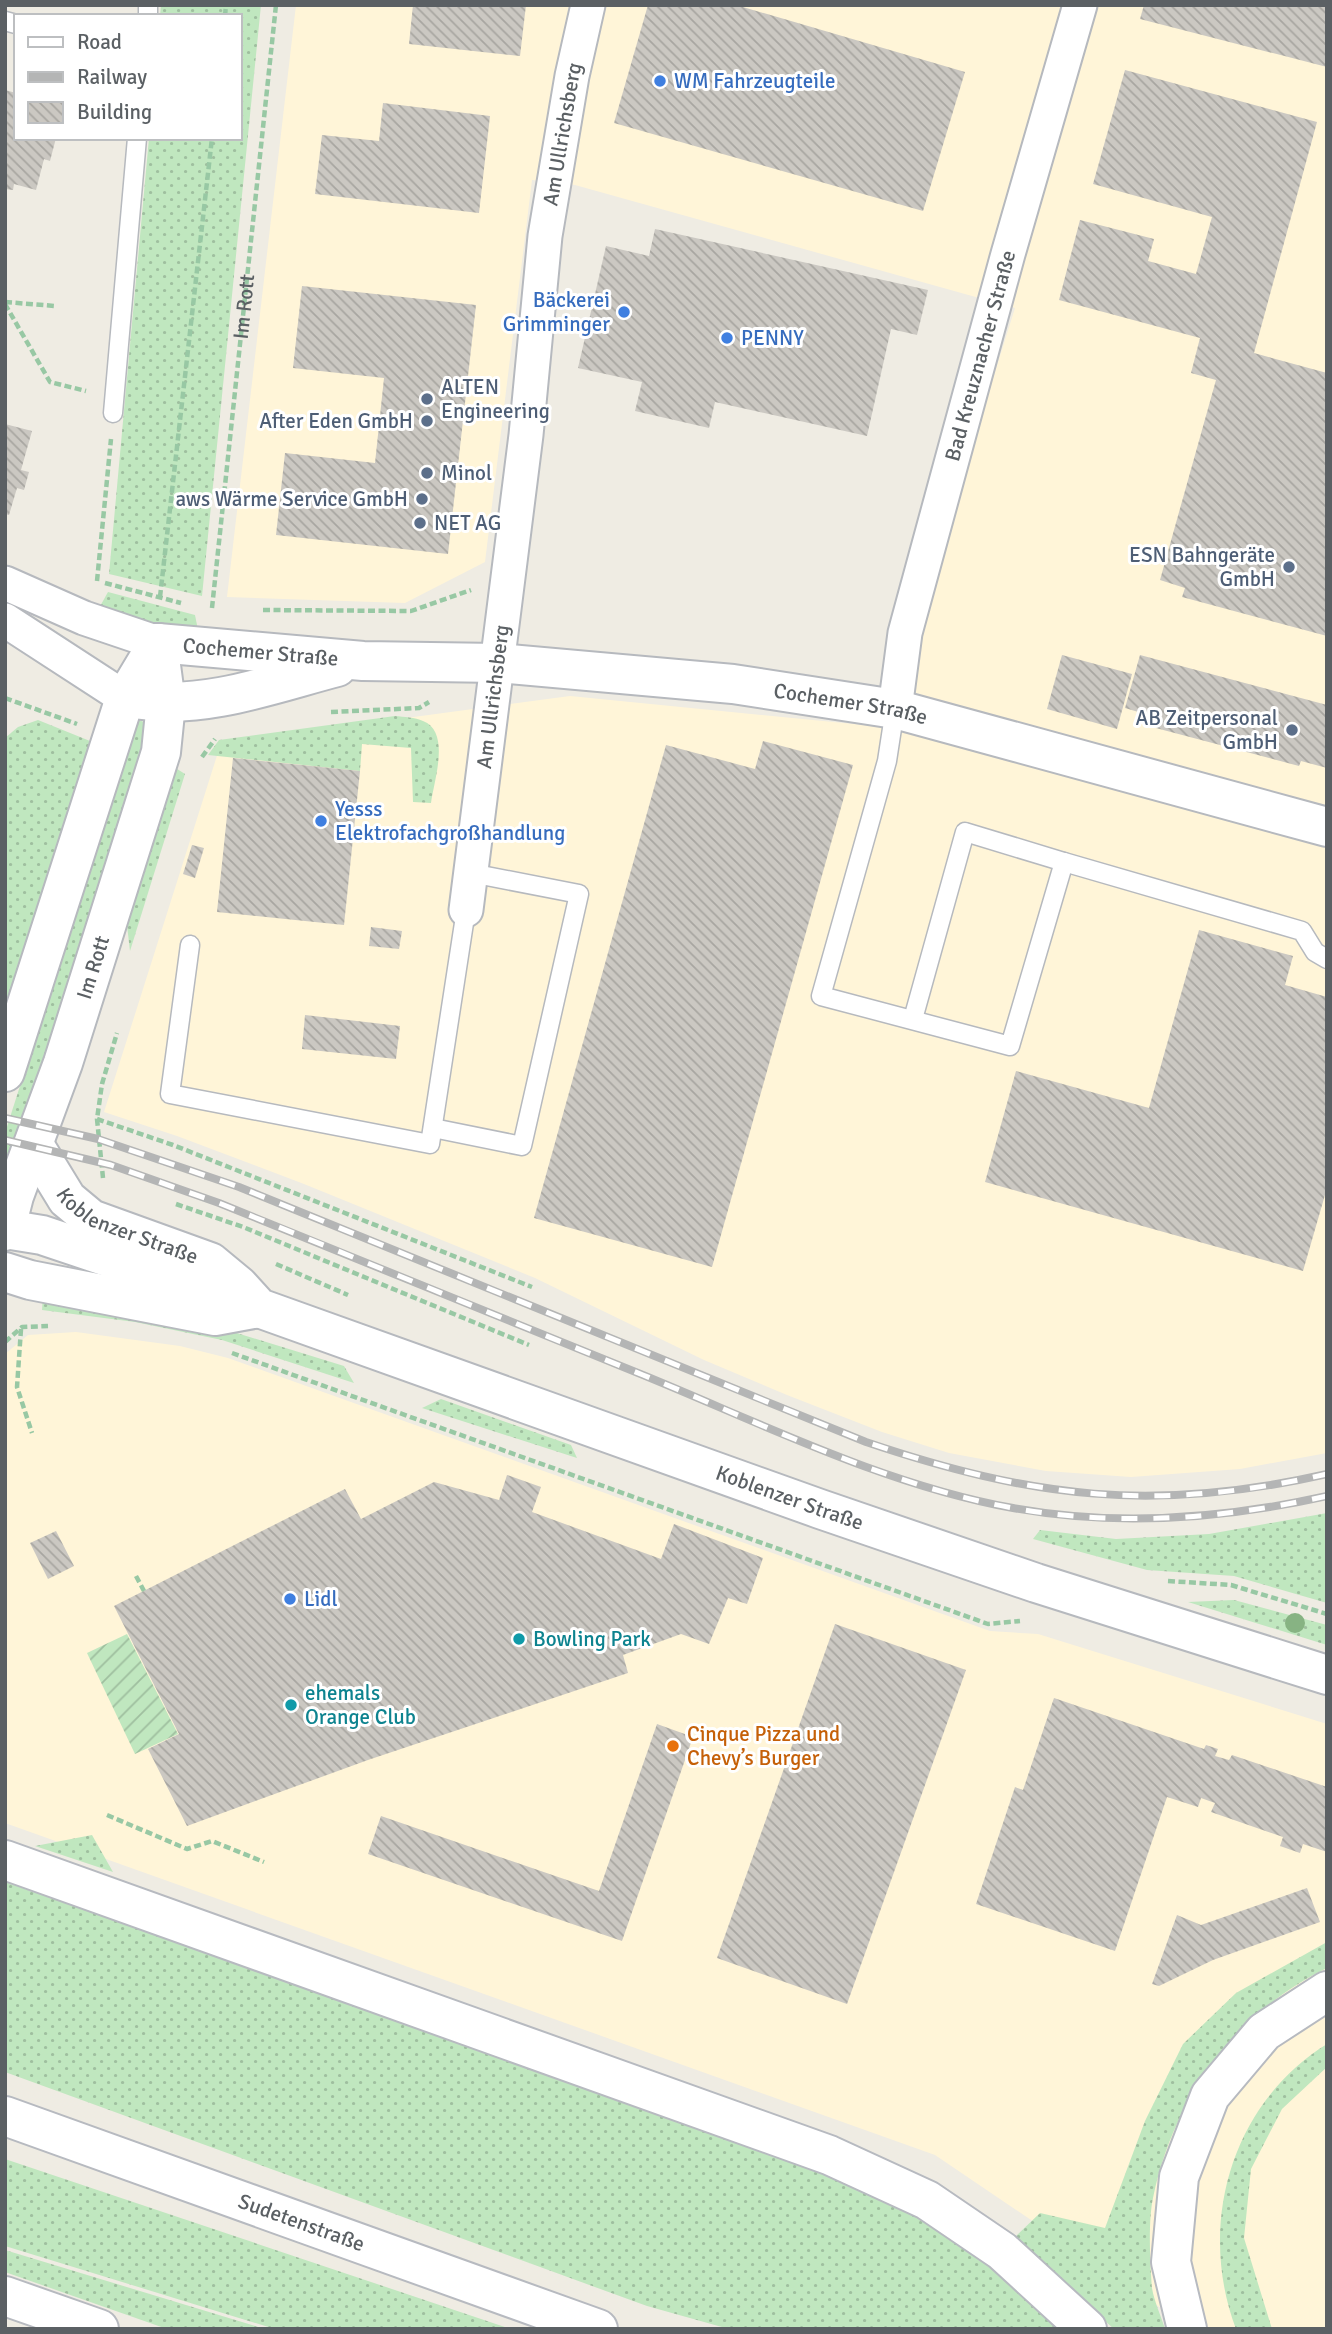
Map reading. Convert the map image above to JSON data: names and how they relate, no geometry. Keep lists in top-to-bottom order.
{
  "streets": {
    "street": [
      "Am Ullrichsberg",
      "Im Rott",
      "Bad Kreuznacher Straße",
      "Cochemer Straße",
      "Koblenzer Straße",
      "Sudetenstraße"
    ]
  },
  "crossings": [
    ["Am Ullrichsberg", "Cochemer Straße"],
    ["Im Rott", "Cochemer Straße"],
    ["Im Rott", "Koblenzer Straße"],
    ["Bad Kreuznacher Straße", "Cochemer Straße"]
  ],
  "places": [
    "WM Fahrzeugteile",
    "Bäckerei Grimminger",
    "PENNY",
    "ALTEN Engineering",
    "After Eden GmbH",
    "Minol",
    "aws Wärme Service GmbH",
    "NET AG",
    "ESN Bahngeräte GmbH",
    "AB Zeitpersonal GmbH",
    "Yesss Elektrofachgroßhandlung",
    "Lidl",
    "Bowling Park",
    "ehemals Orange Club",
    "Cinque Pizza und Chevy’s Burger"
  ],
  "legend": ["Road", "Railway", "Building"]
}
